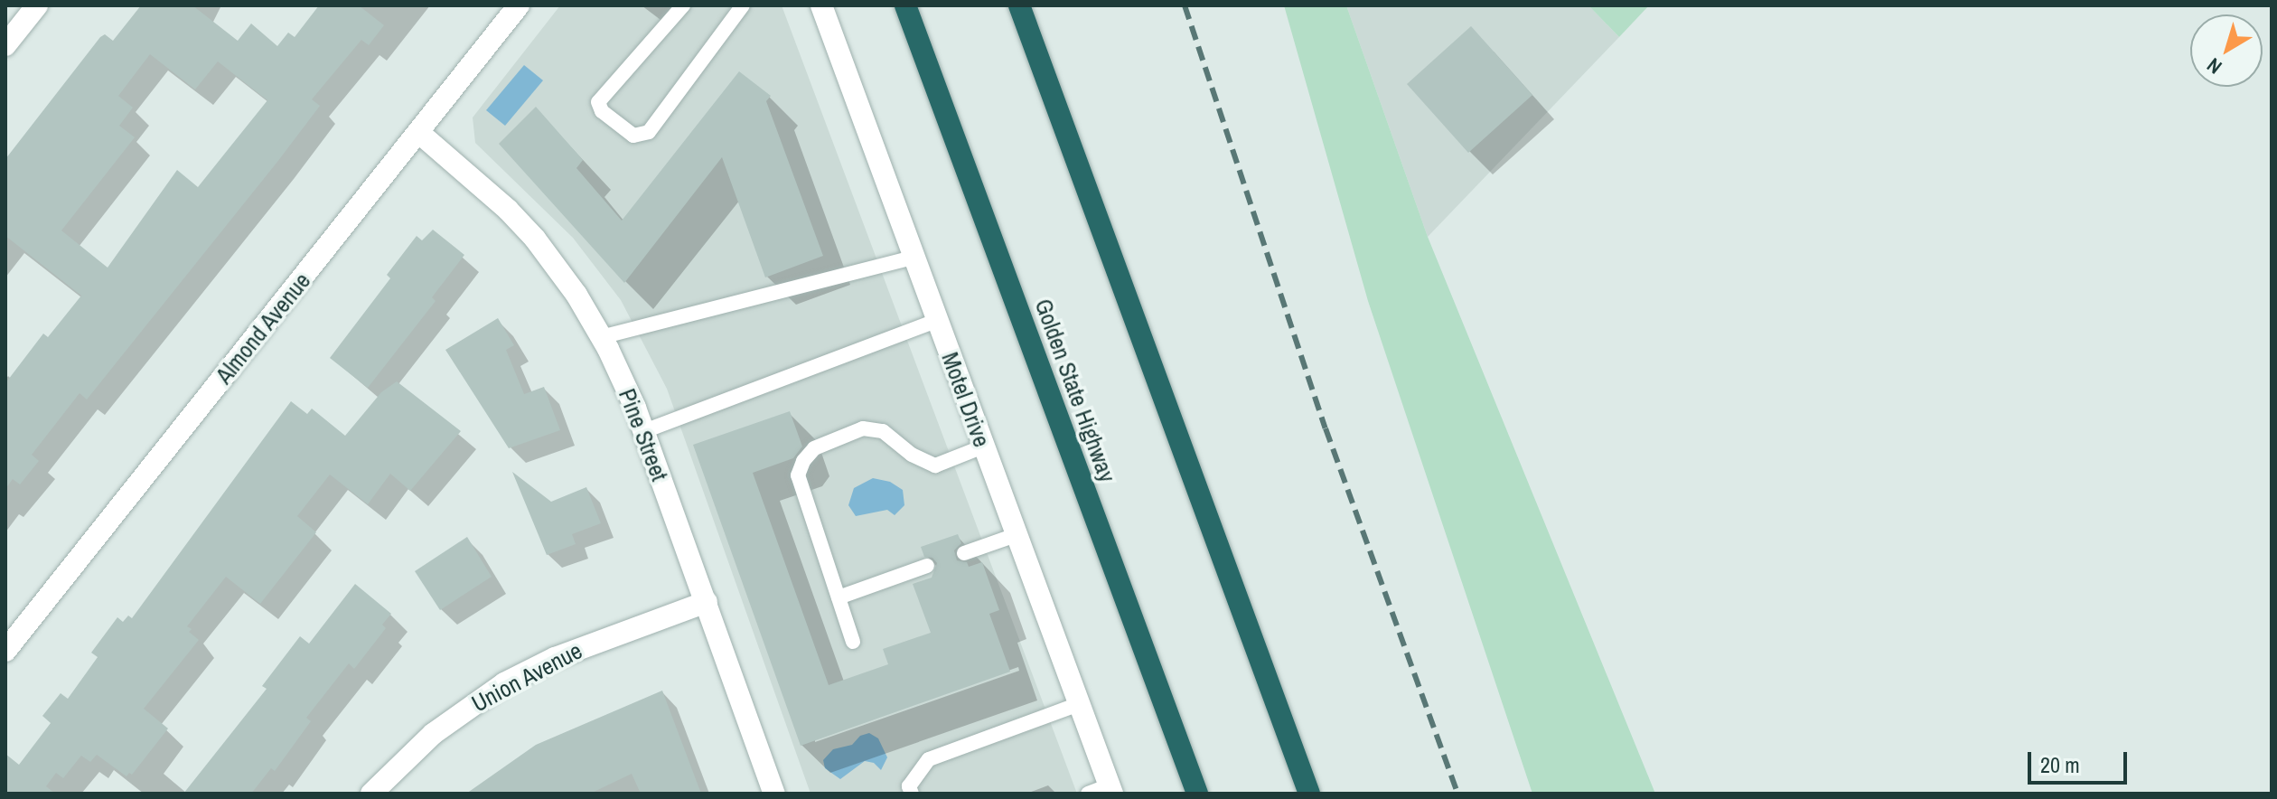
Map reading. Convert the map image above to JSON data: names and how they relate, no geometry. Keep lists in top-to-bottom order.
{
  "streets": {
    "highway": ["Golden State Highway"],
    "street": [
      "Almond Avenue",
      "Motel Drive",
      "Pine Street",
      "Union Avenue"
    ]
  },
  "crossings": [
    ["Almond Avenue", "Pine Street"],
    ["Pine Street", "Union Avenue"]
  ],
  "scale_bar": "20 m",
  "north": "bottom left"
}
